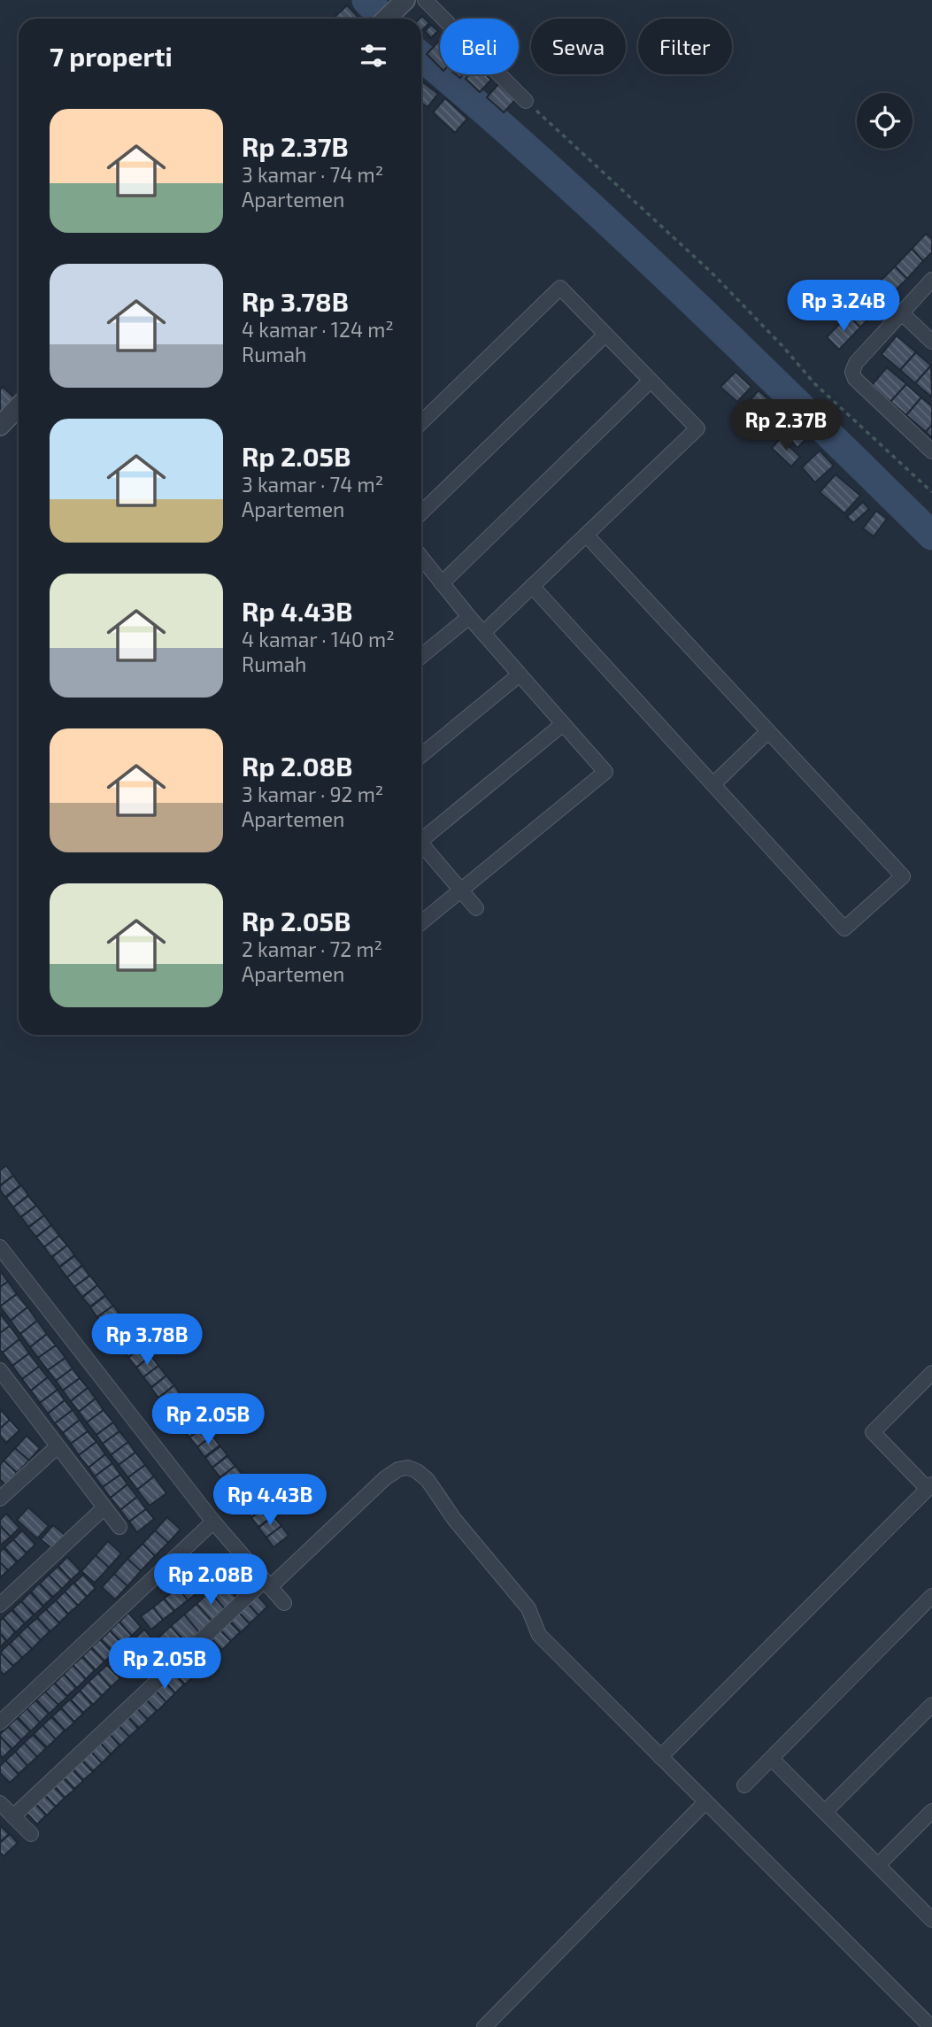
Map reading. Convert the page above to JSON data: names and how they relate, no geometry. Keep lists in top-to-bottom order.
{
  "page": {
    "chip": ["Beli", "Sewa", "Filter"],
    "heading": "7 properti",
    "list": [
      {
        "name": "Rp 2.37B",
        "note": "3 kamar · 74 m² · Apartemen"
      },
      {
        "name": "Rp 3.78B",
        "note": "4 kamar · 124 m² · Rumah"
      },
      {
        "name": "Rp 2.05B",
        "note": "3 kamar · 74 m² · Apartemen"
      },
      {
        "name": "Rp 4.43B",
        "note": "4 kamar · 140 m² · Rumah"
      },
      {
        "name": "Rp 2.08B",
        "note": "3 kamar · 92 m² · Apartemen"
      },
      {
        "name": "Rp 2.05B",
        "note": "2 kamar · 72 m² · Apartemen"
      }
    ],
    "price": [
      "Rp 3.24B",
      "Rp 2.37B",
      "Rp 3.78B",
      "Rp 2.05B",
      "Rp 4.43B",
      "Rp 2.08B",
      "Rp 2.05B"
    ]
  }
}
